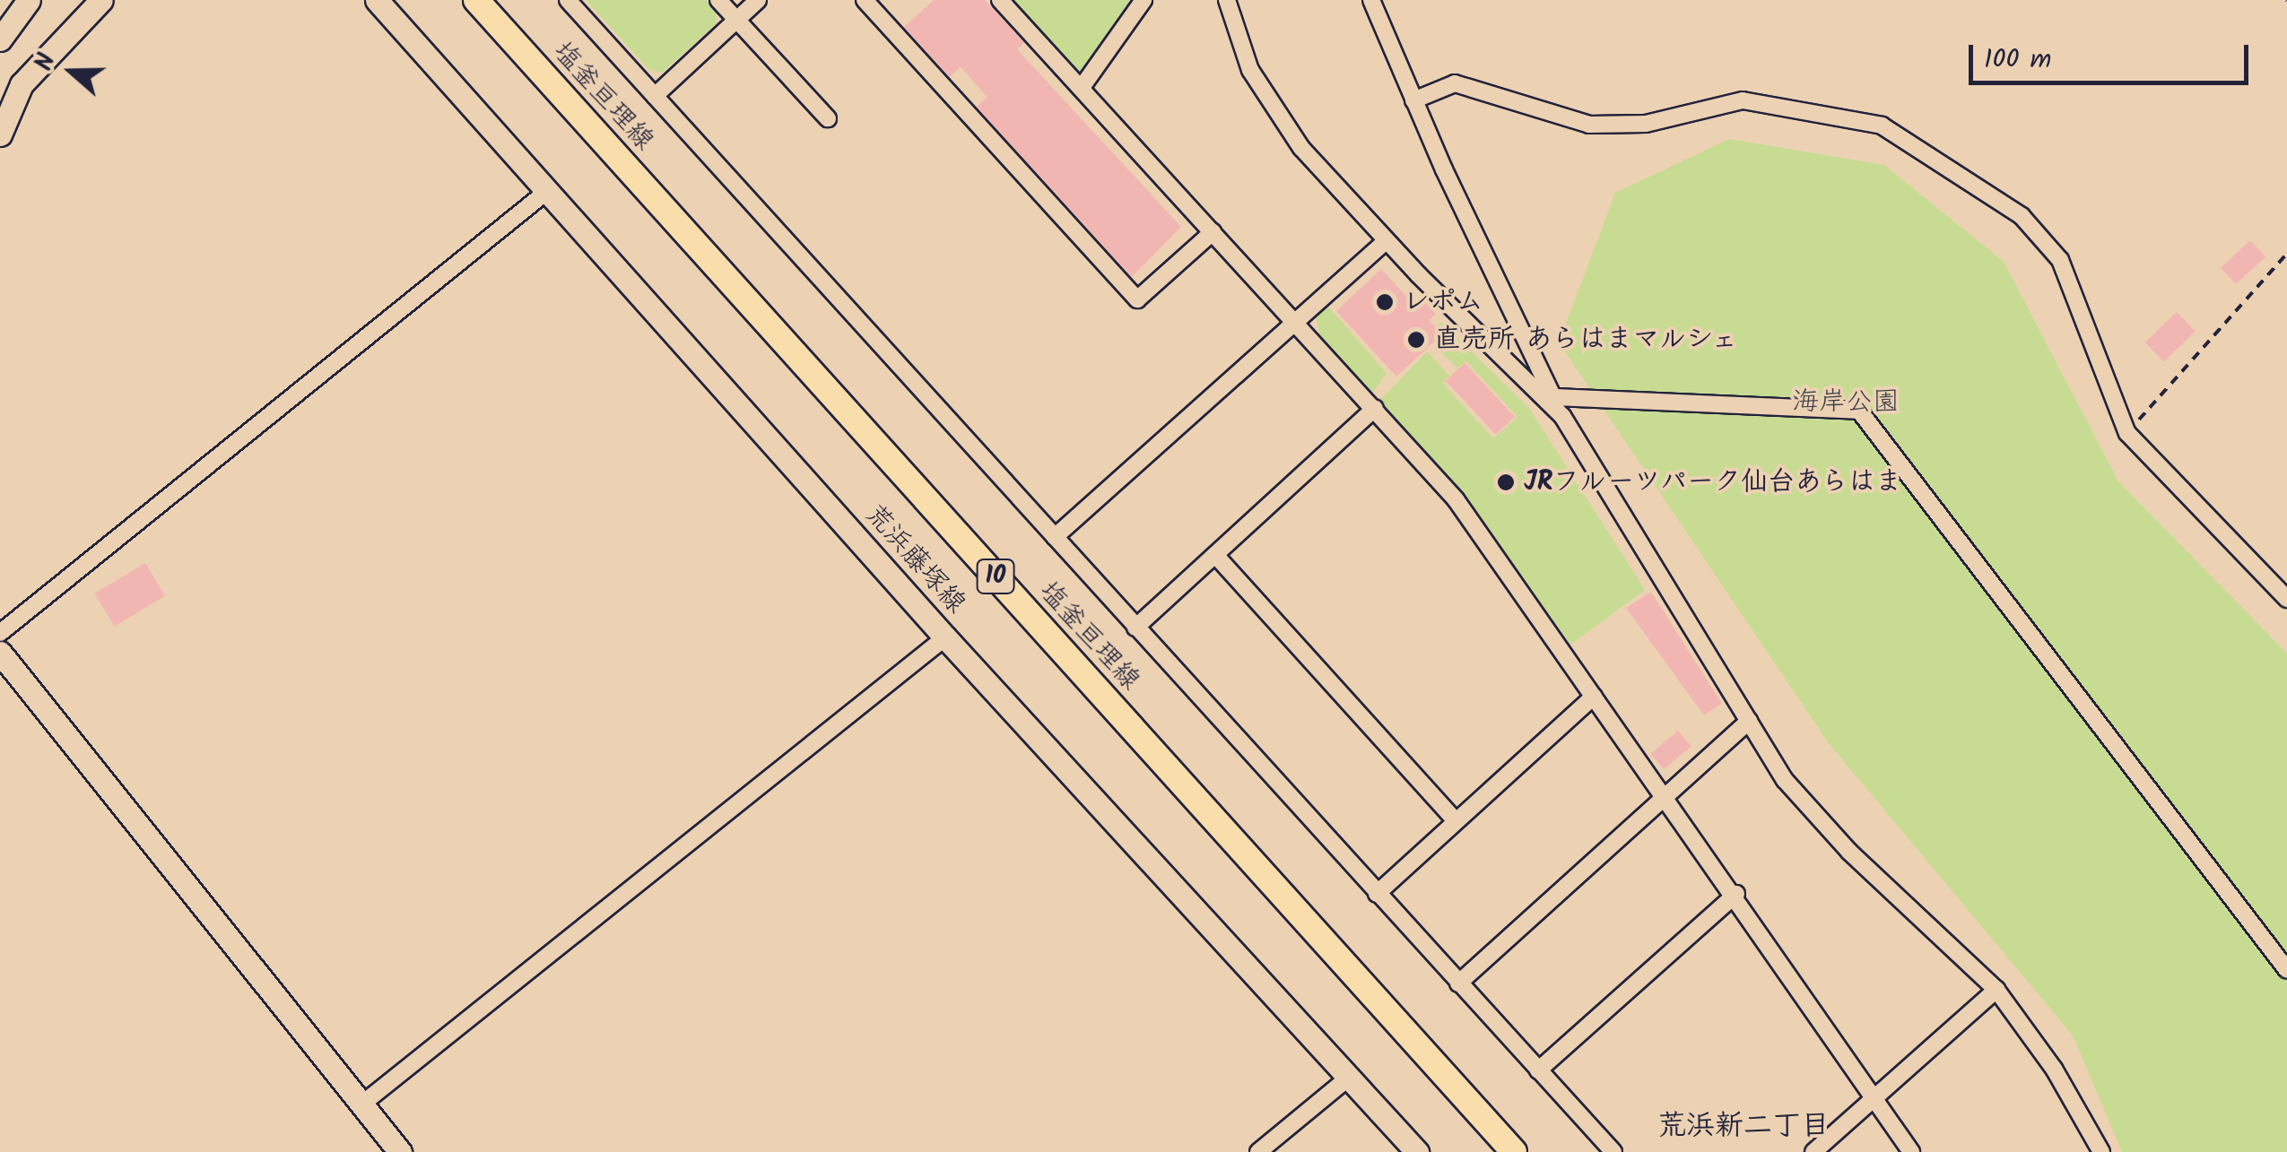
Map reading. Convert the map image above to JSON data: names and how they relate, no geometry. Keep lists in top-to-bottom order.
{
  "streets": {
    "main road": ["塩釜亘理線", "10"],
    "street": ["荒浜藤塚線"]
  },
  "districts": ["荒浜新二丁目"],
  "parks": ["海岸公園"],
  "places": ["レポム", "直売所 あらはまマルシェ", "JRフルーツパーク仙台あらはま"],
  "scale_bar": "100 m",
  "north": "left"
}
